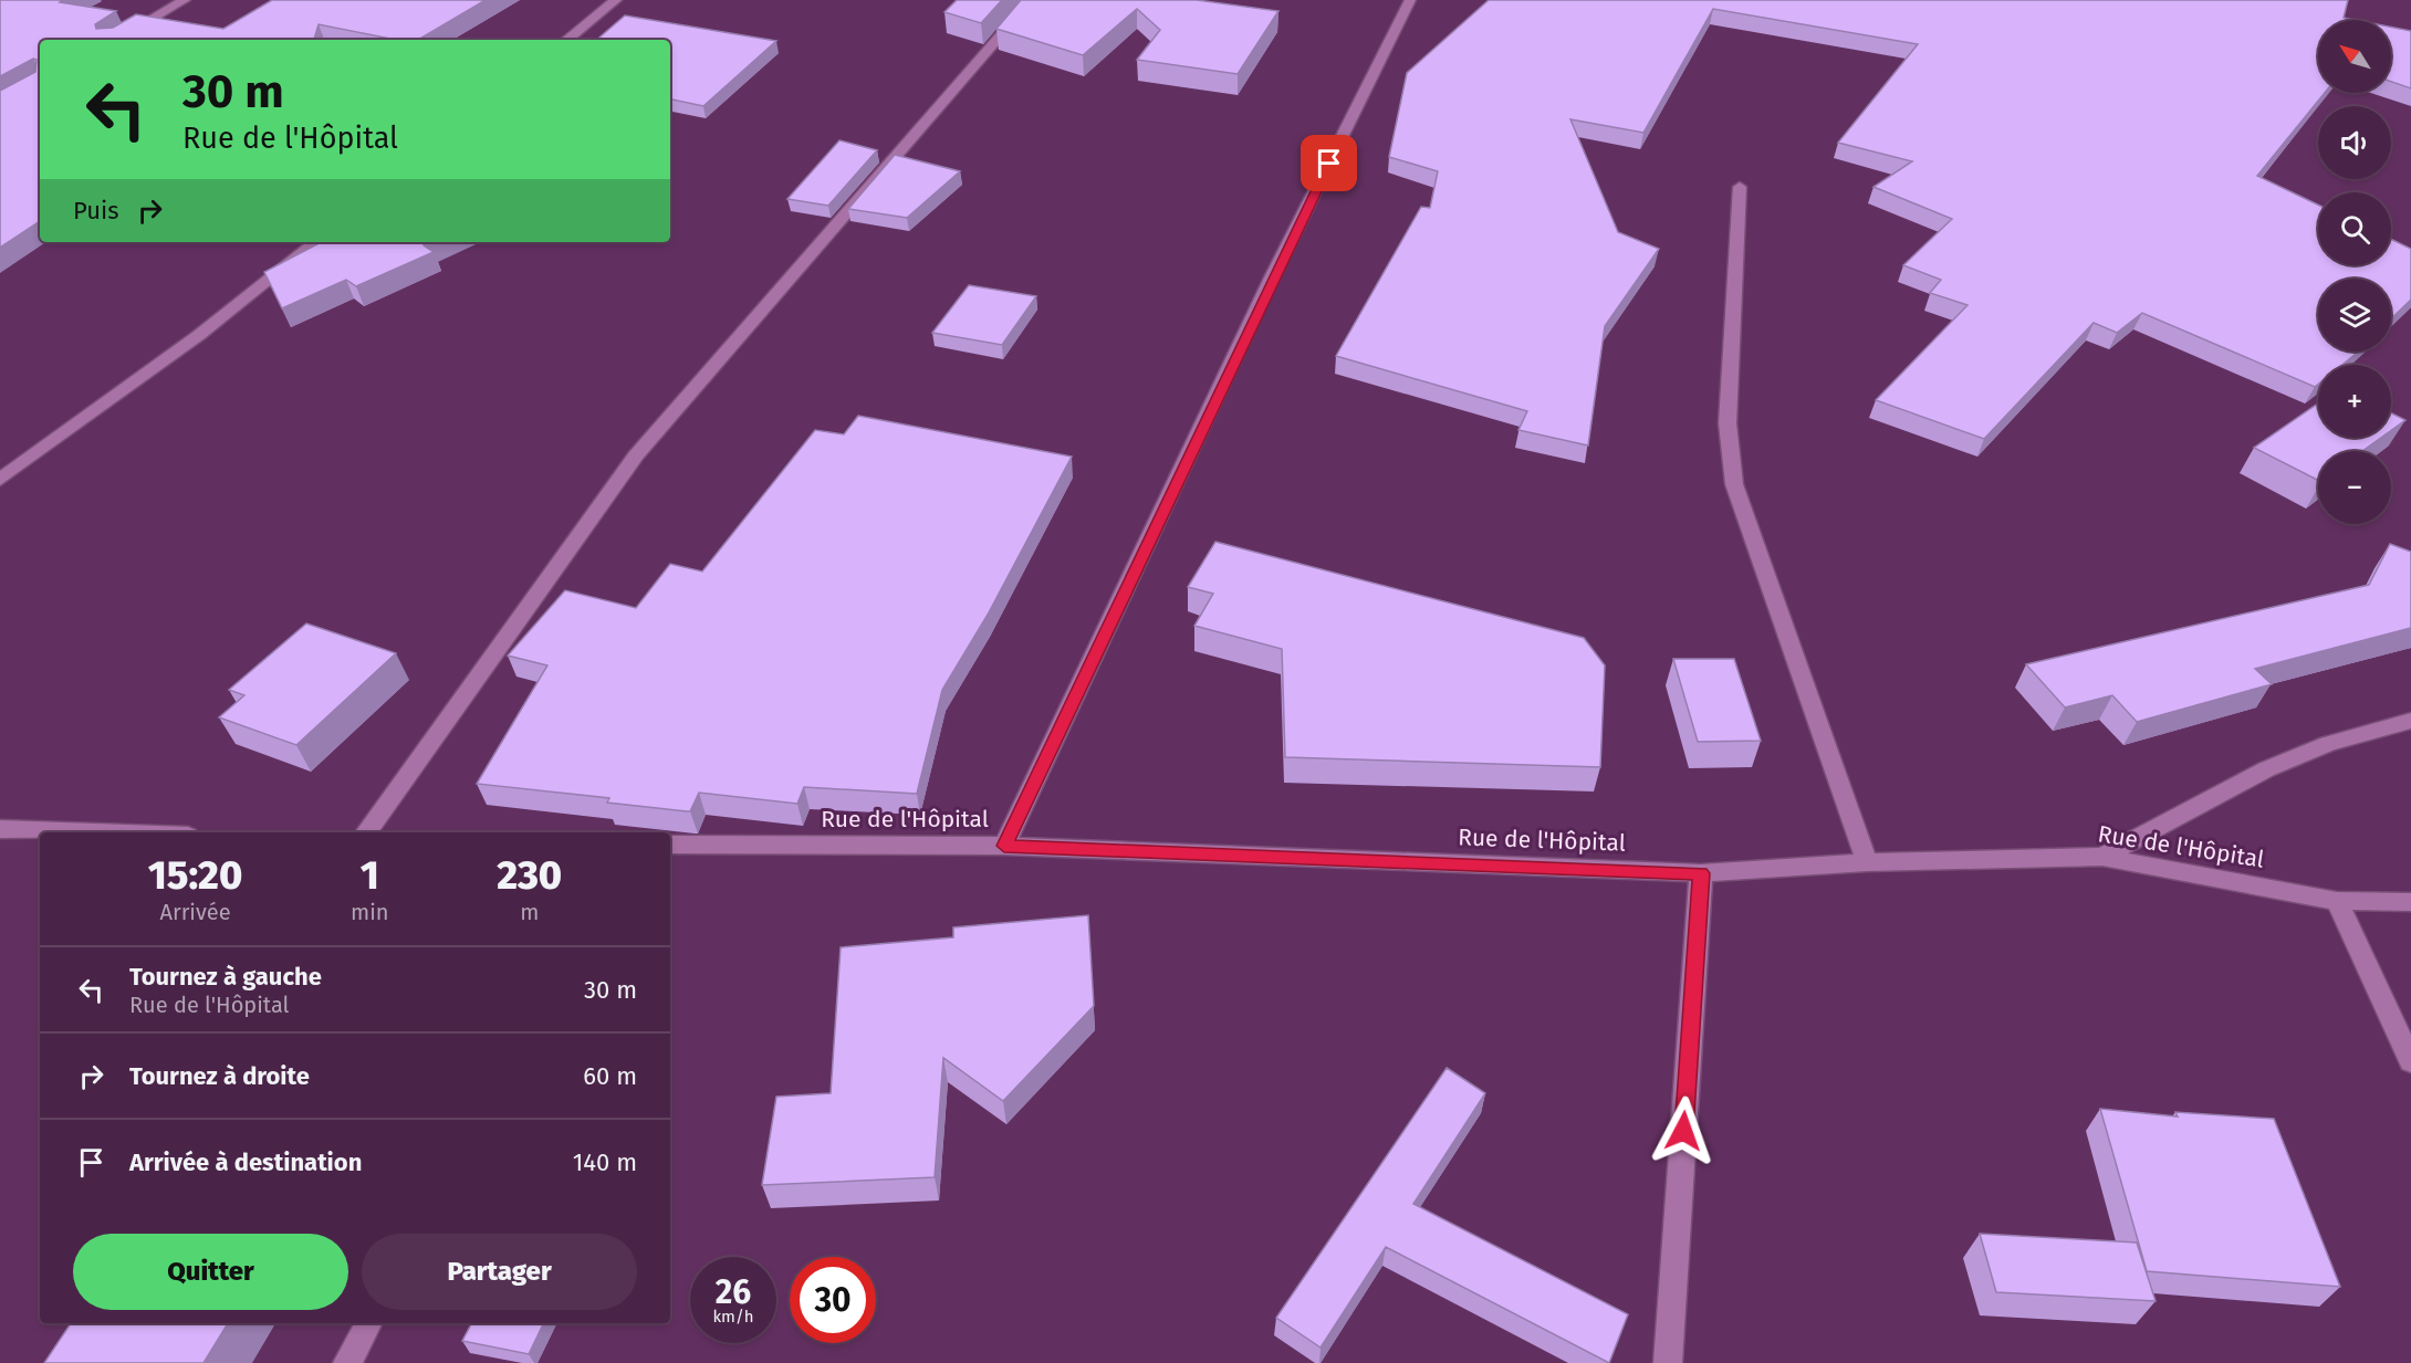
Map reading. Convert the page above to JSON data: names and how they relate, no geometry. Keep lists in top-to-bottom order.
{
  "streets": {
    "street": ["Rue de l'Hôpital"]
  },
  "north": "top left",
  "page": {
    "map_buttons": ["+", "−"],
    "turn": ["30 m", "Rue de l'Hôpital"],
    "then": "Puis",
    "eta": [
      "15:20",
      "Arrivée",
      "1",
      "min",
      "230",
      "m"
    ],
    "list": [
      {
        "name": "Tournez à gauche",
        "note": "Rue de l'Hôpital",
        "value": "30 m"
      },
      {
        "name": "Tournez à droite",
        "value": "60 m"
      },
      {
        "name": "Arrivée à destination",
        "value": "140 m"
      }
    ],
    "buttons": ["Quitter", "Partager"],
    "speed": "26 km/h",
    "limit": "30"
  }
}
